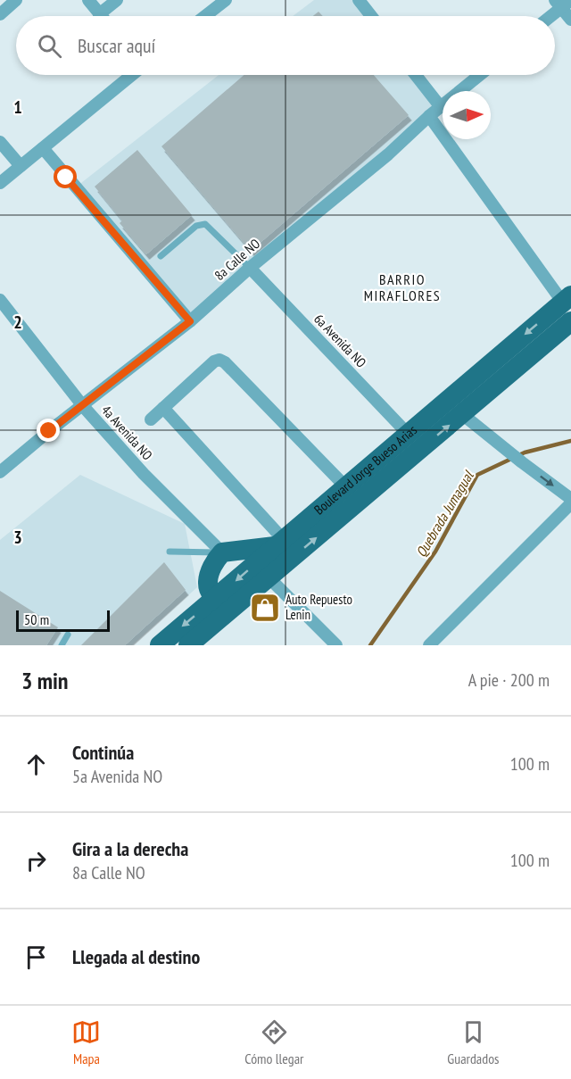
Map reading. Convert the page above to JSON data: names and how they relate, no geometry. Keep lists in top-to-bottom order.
{
  "streets": {
    "main road": ["Boulevard Jorge Bueso Arias"],
    "street": ["8a Calle NO", "6a Avenida NO", "4a Avenida NO"]
  },
  "crossings": [
    ["8a Calle NO", "6a Avenida NO"],
    ["8a Calle NO", "4a Avenida NO"],
    ["6a Avenida NO", "Boulevard Jorge Bueso Arias"]
  ],
  "districts": ["BARRIO MIRAFLORES"],
  "water": ["Quebrada Jumagual"],
  "places": {
    "shop": ["Auto Repuesto Lenin"]
  },
  "scale_bar": "50 m",
  "north": "right",
  "page": {
    "search": "Buscar aquí",
    "scale": "50 m",
    "heading": ["3 min", "A pie · 200 m"],
    "list": [
      ["Continúa", "5a Avenida NO", "100 m"],
      ["Gira a la derecha", "8a Calle NO", "100 m"],
      "Llegada al destino"
    ],
    "nav": ["Mapa", "Cómo llegar", "Guardados"]
  },
  "grid": {
    "rows": ["1", "2", "3"]
  }
}
